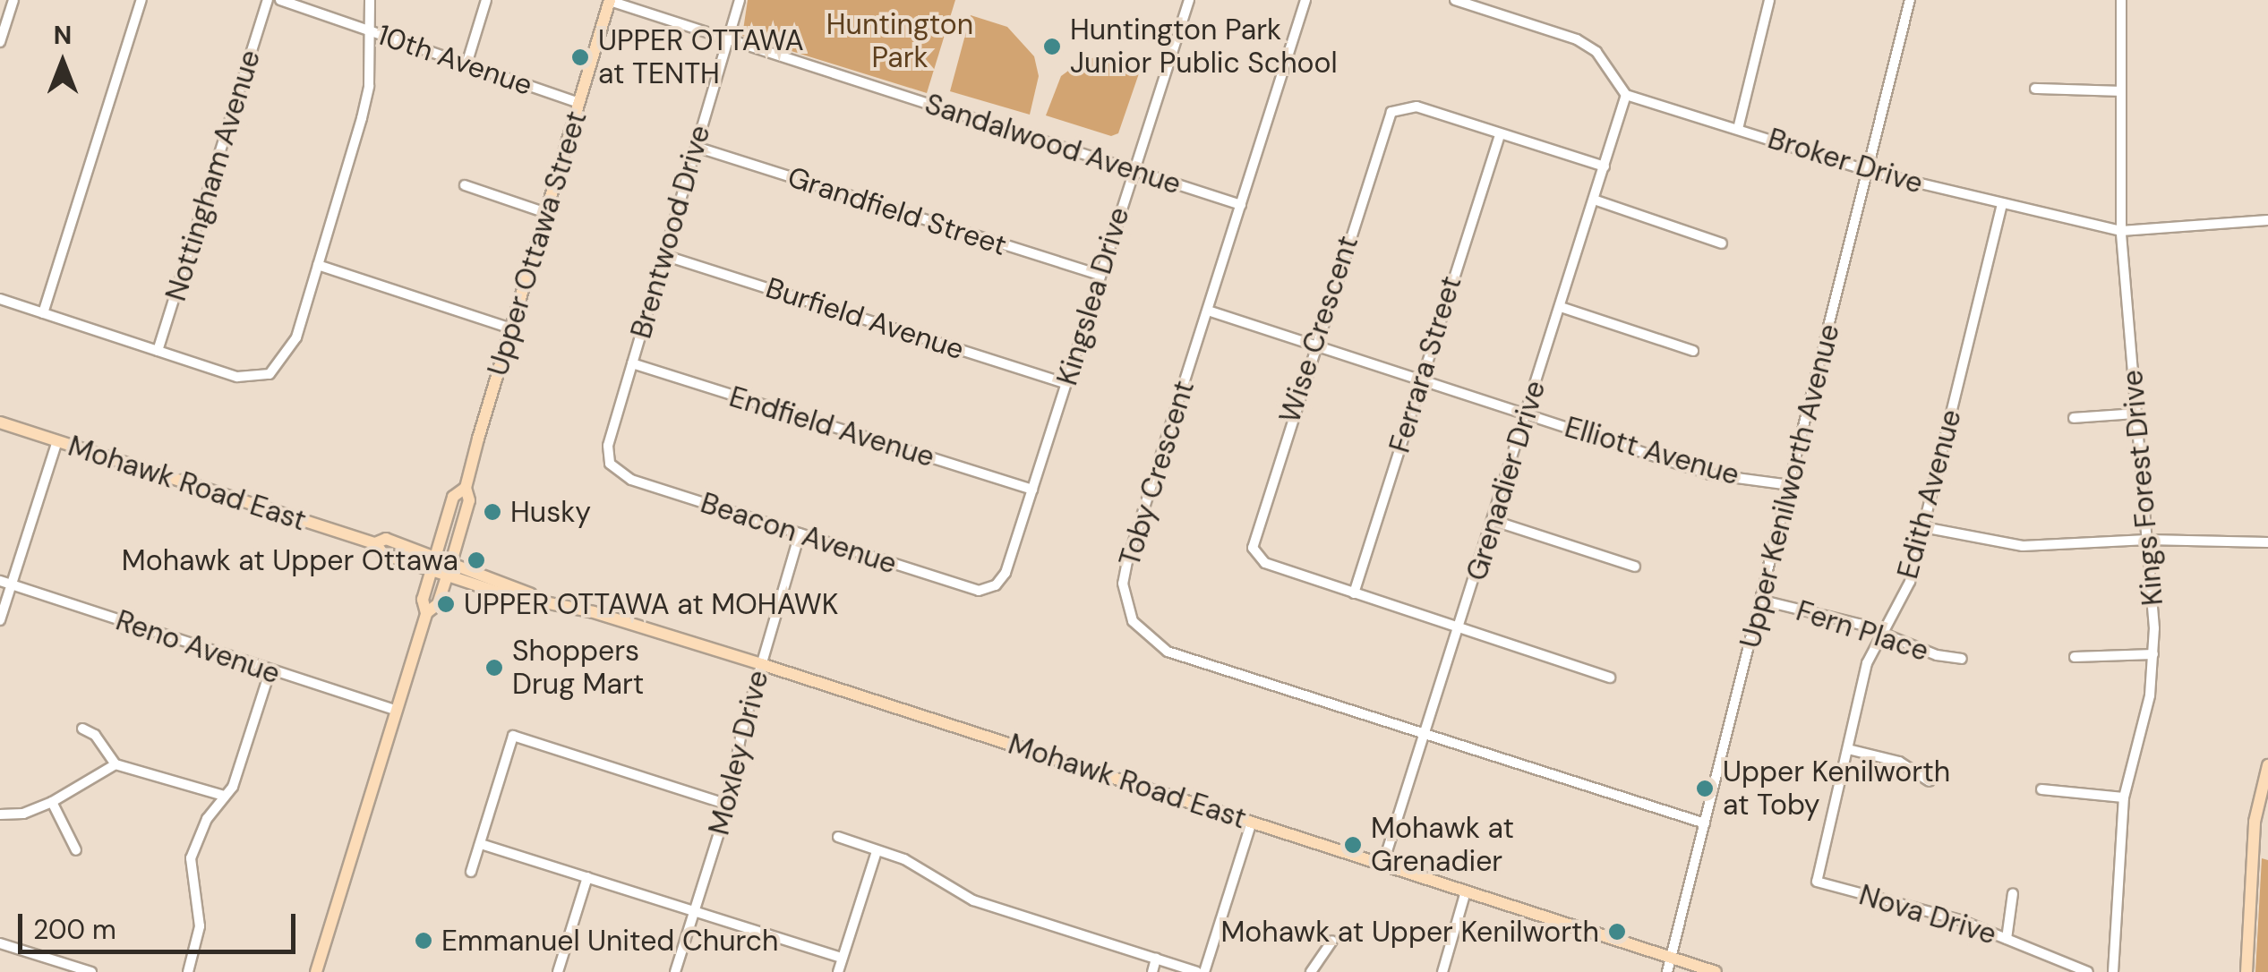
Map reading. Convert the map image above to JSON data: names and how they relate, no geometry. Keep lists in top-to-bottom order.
{
  "streets": {
    "main road": ["Upper Ottawa Street", "Mohawk Road East"],
    "street": [
      "10th Avenue",
      "Sandalwood Avenue",
      "Broker Drive",
      "Nottingham Avenue",
      "Grandfield Street",
      "Brentwood Drive",
      "Kingslea Drive",
      "Burfield Avenue",
      "Wise Crescent",
      "Ferrara Street",
      "Endfield Avenue",
      "Elliott Avenue",
      "Toby Crescent",
      "Grenadier Drive",
      "Upper Kenilworth Avenue",
      "Kings Forest Drive",
      "Edith Avenue",
      "Beacon Avenue",
      "Fern Place",
      "Reno Avenue",
      "Moxley Drive",
      "Nova Drive"
    ]
  },
  "crossings": [
    ["10th Avenue", "Upper Ottawa Street"],
    ["Sandalwood Avenue", "Brentwood Drive"],
    ["Sandalwood Avenue", "Upper Ottawa Street"],
    ["Sandalwood Avenue", "Kingslea Drive"],
    ["Sandalwood Avenue", "Toby Crescent"],
    ["Broker Drive", "Grenadier Drive"],
    ["Broker Drive", "Upper Kenilworth Avenue"],
    ["Broker Drive", "Kings Forest Drive"],
    ["Broker Drive", "Edith Avenue"],
    ["Grandfield Street", "Brentwood Drive"],
    ["Grandfield Street", "Kingslea Drive"],
    ["Brentwood Drive", "Burfield Avenue"],
    ["Brentwood Drive", "Endfield Avenue"],
    ["Brentwood Drive", "Beacon Avenue"],
    ["Upper Ottawa Street", "Mohawk Road East"],
    ["Upper Ottawa Street", "Reno Avenue"],
    ["Kingslea Drive", "Burfield Avenue"],
    ["Kingslea Drive", "Endfield Avenue"],
    ["Kingslea Drive", "Beacon Avenue"],
    ["Wise Crescent", "Ferrara Street"],
    ["Wise Crescent", "Elliott Avenue"],
    ["Wise Crescent", "Grenadier Drive"],
    ["Ferrara Street", "Elliott Avenue"],
    ["Elliott Avenue", "Toby Crescent"],
    ["Elliott Avenue", "Grenadier Drive"],
    ["Elliott Avenue", "Upper Kenilworth Avenue"],
    ["Toby Crescent", "Grenadier Drive"],
    ["Toby Crescent", "Upper Kenilworth Avenue"],
    ["Grenadier Drive", "Mohawk Road East"],
    ["Mohawk Road East", "Upper Kenilworth Avenue"],
    ["Mohawk Road East", "Moxley Drive"],
    ["Upper Kenilworth Avenue", "Fern Place"],
    ["Edith Avenue", "Fern Place"],
    ["Edith Avenue", "Nova Drive"],
    ["Beacon Avenue", "Moxley Drive"]
  ],
  "parks": ["Huntington Park"],
  "places": [
    "Huntington Park Junior Public School",
    "UPPER OTTAWA at TENTH",
    "Husky",
    "Mohawk at Upper Ottawa",
    "UPPER OTTAWA at MOHAWK",
    "Shoppers Drug Mart",
    "Upper Kenilworth at Toby",
    "Mohawk at Grenadier",
    "Mohawk at Upper Kenilworth",
    "Emmanuel United Church"
  ],
  "scale_bar": "200 m",
  "north": "top"
}
